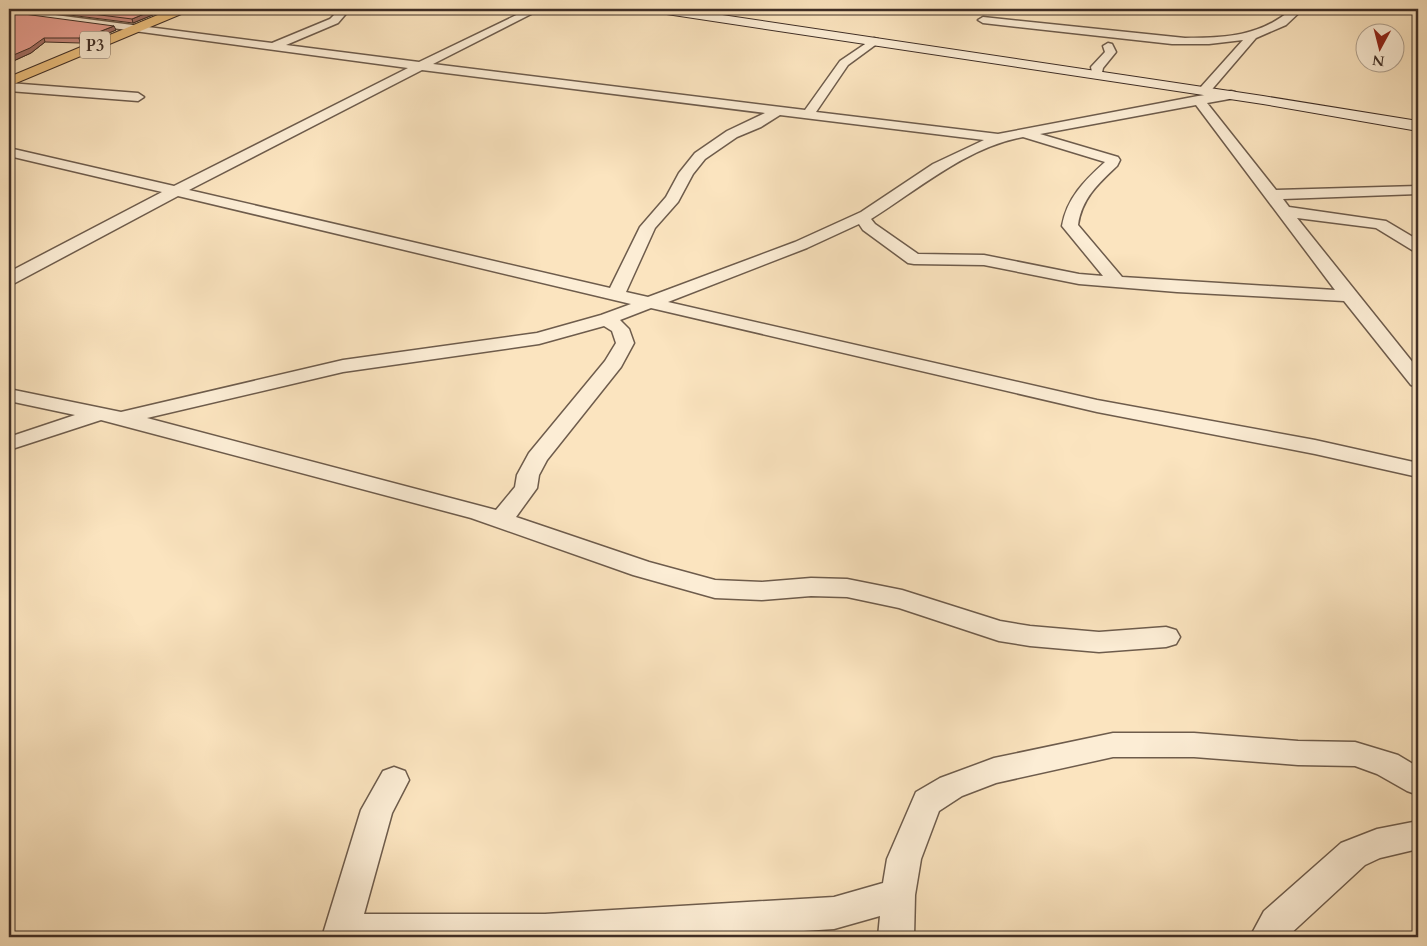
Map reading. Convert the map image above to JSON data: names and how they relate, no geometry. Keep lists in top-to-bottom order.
{
  "streets": {
    "main road": ["P3"]
  },
  "north": "bottom"
}
